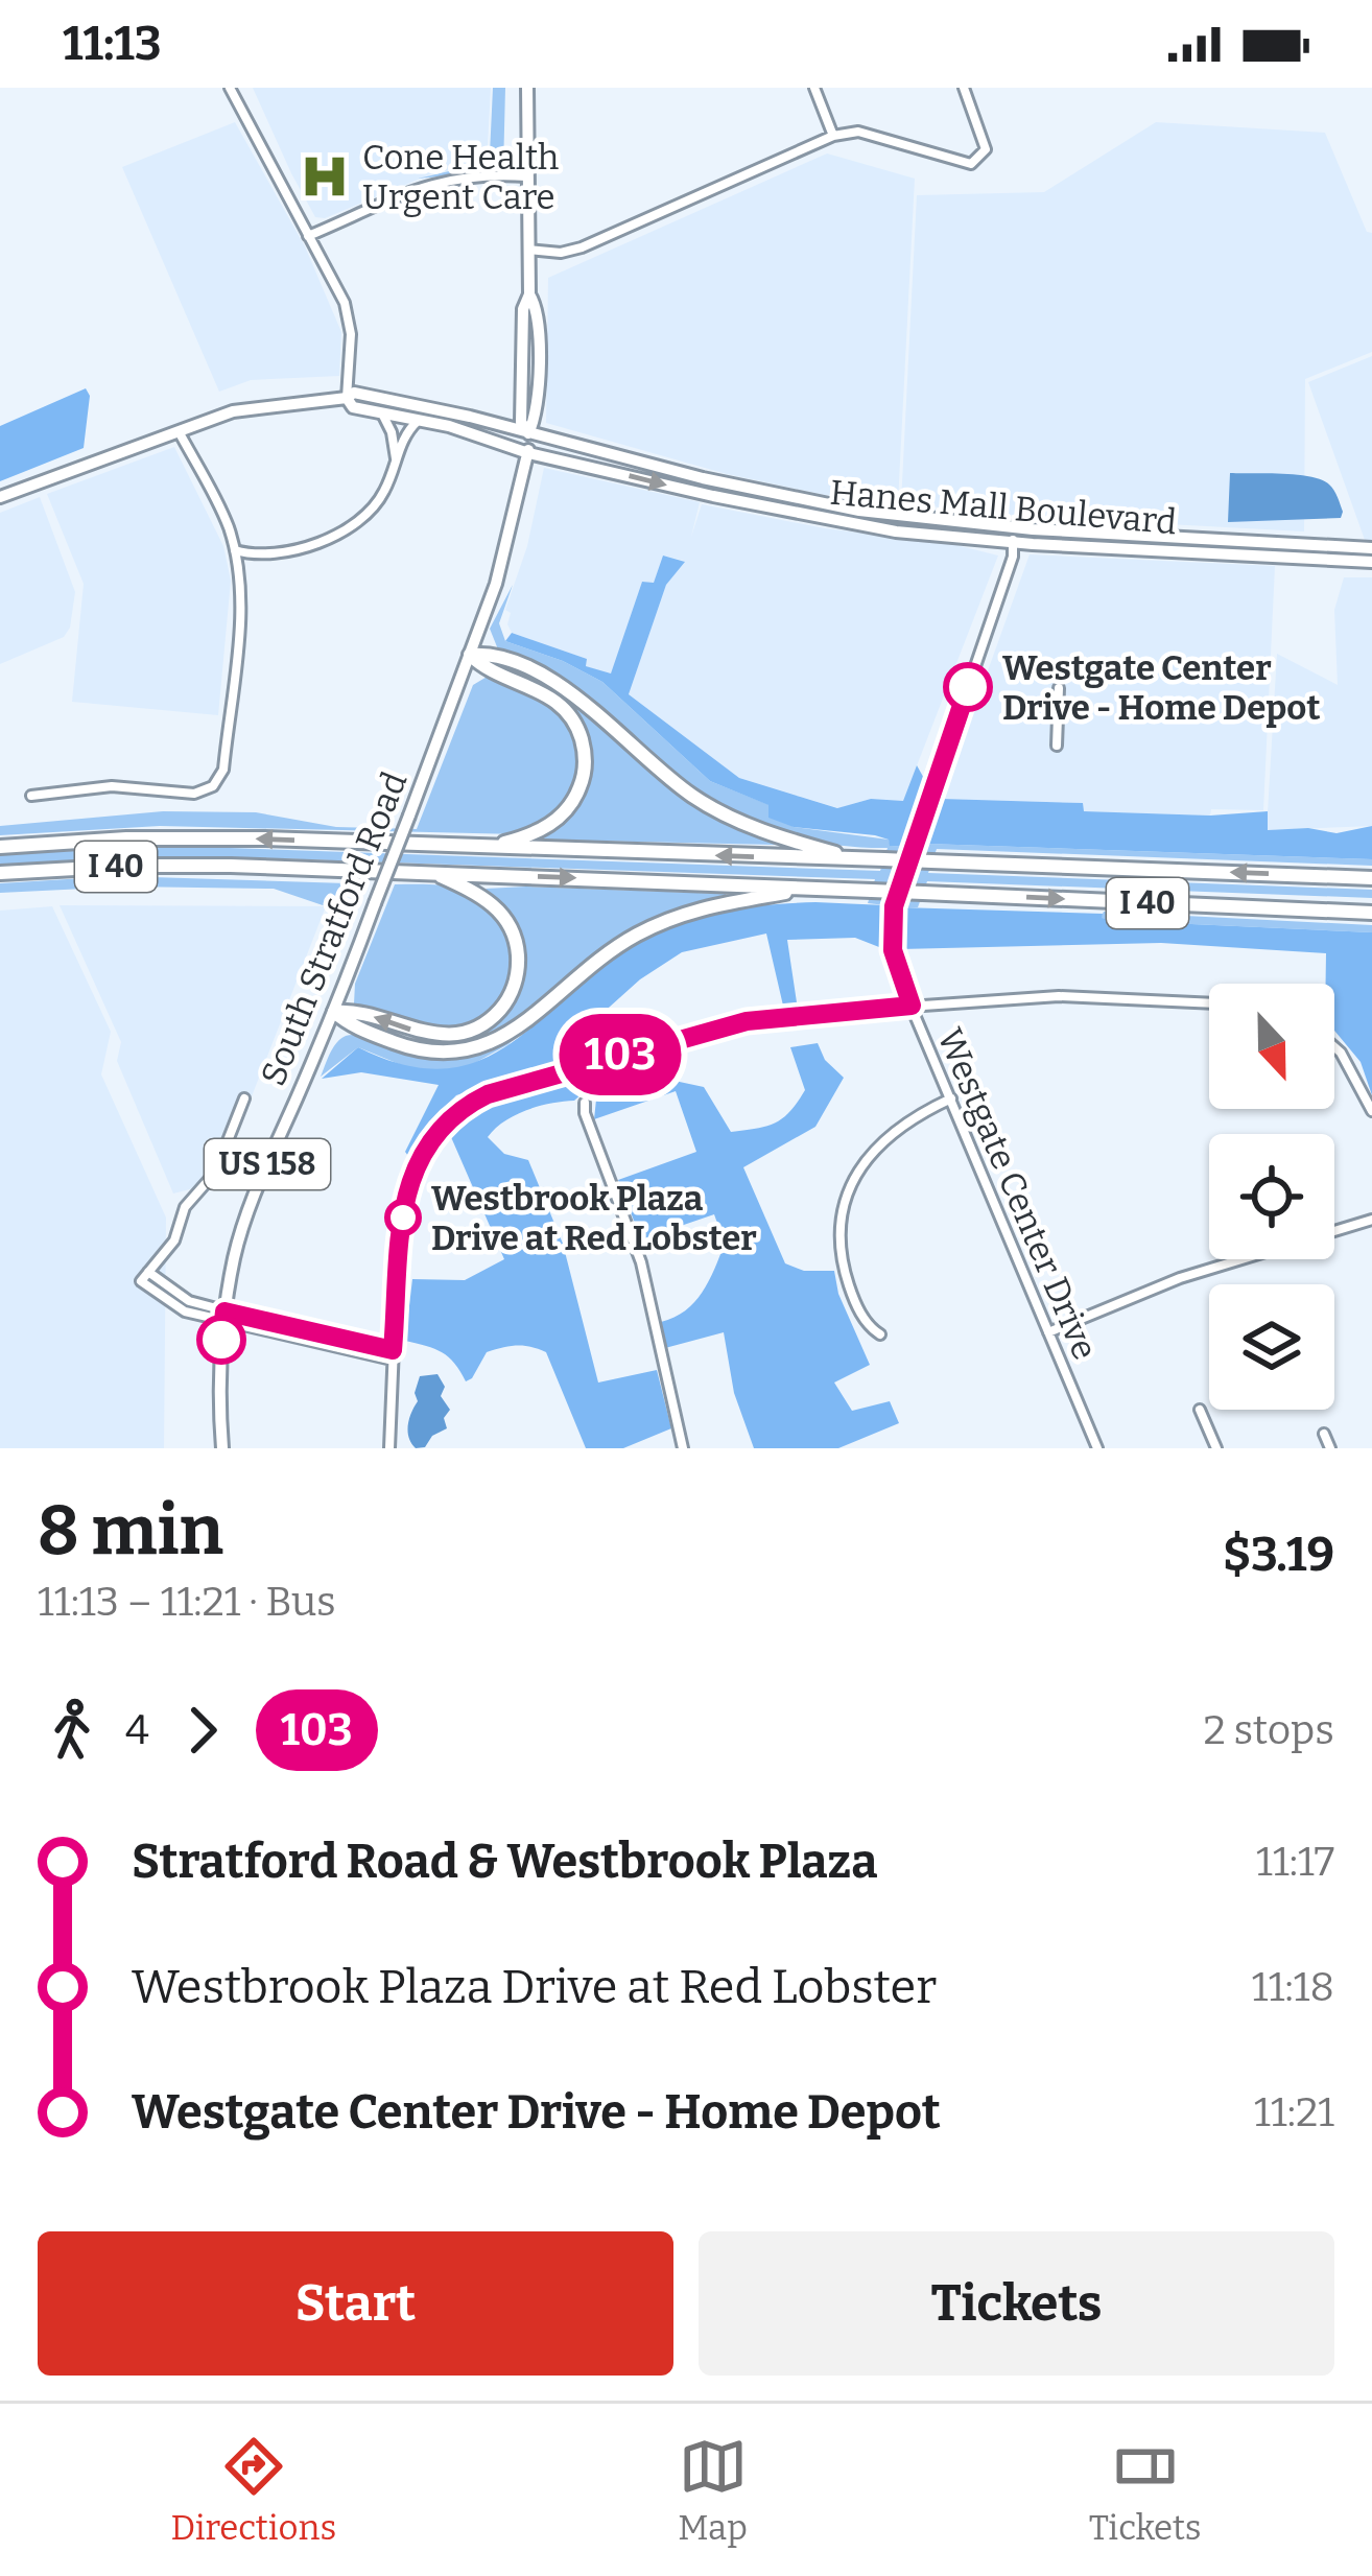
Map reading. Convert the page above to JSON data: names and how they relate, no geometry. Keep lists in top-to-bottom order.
{
  "streets": {
    "highway": ["I 40"],
    "main road": ["Hanes Mall Boulevard", "South Stratford Road", "US 158"],
    "street": ["Westgate Center Drive"]
  },
  "crossings": [
    ["Hanes Mall Boulevard", "South Stratford Road"],
    ["Hanes Mall Boulevard", "Westgate Center Drive"]
  ],
  "places": {
    "hospital": ["Cone Health Urgent Care"],
    "other": ["Westgate Center Drive - Home Depot", "Westbrook Plaza Drive at Red Lobster"]
  },
  "lines": ["bus line 103"],
  "north": "bottom",
  "page": {
    "status": "11:13",
    "on_map": "103",
    "heading": ["8 min", "11:13 – 11:21 · Bus", "$3.19"],
    "legs": ["4", "103", "2 stops"],
    "list": [
      {
        "name": "Stratford Road & Westbrook Plaza",
        "value": "11:17"
      },
      {
        "name": "Westbrook Plaza Drive at Red Lobster",
        "value": "11:18"
      },
      {
        "name": "Westgate Center Drive - Home Depot",
        "value": "11:21"
      }
    ],
    "buttons": ["Start", "Tickets"],
    "tabs": ["Directions", "Map", "Tickets"]
  }
}
